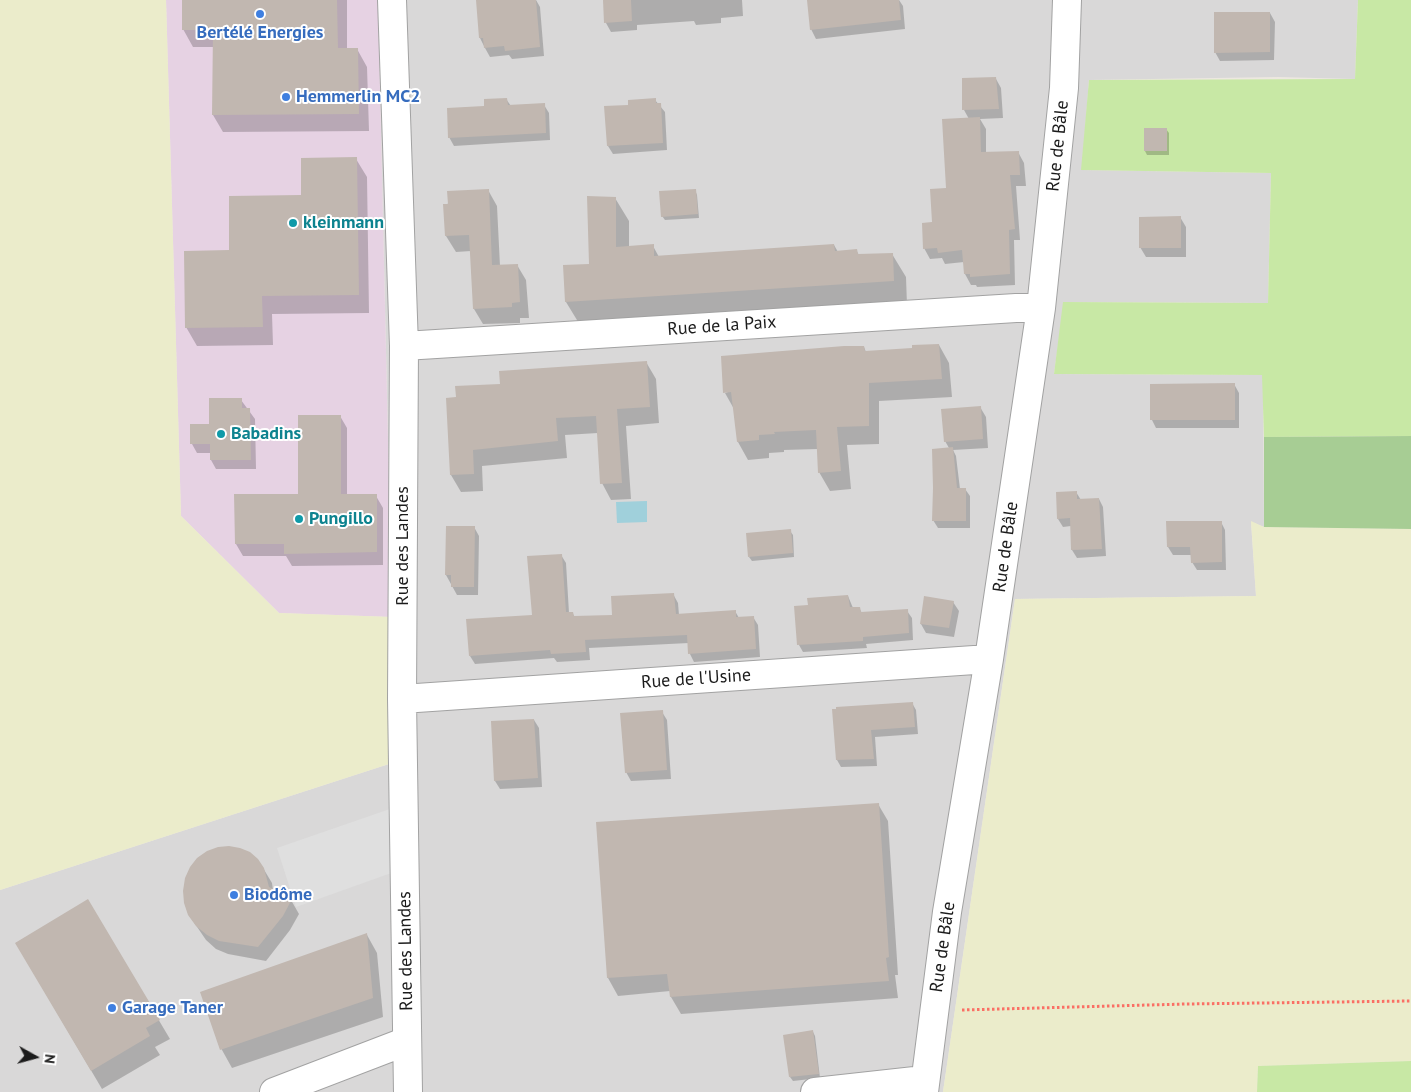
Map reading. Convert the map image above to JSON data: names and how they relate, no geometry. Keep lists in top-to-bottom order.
{
  "streets": {
    "street": [
      "Rue de Bâle",
      "Rue de la Paix",
      "Rue des Landes",
      "Rue de l'Usine"
    ]
  },
  "crossings": [
    ["Rue de Bâle", "Rue de la Paix"],
    ["Rue de Bâle", "Rue de l'Usine"],
    ["Rue de la Paix", "Rue des Landes"],
    ["Rue des Landes", "Rue de l'Usine"]
  ],
  "places": [
    "Bertélé Energies",
    "Hemmerlin MC2",
    "kleinmann",
    "Babadins",
    "Pungillo",
    "Biodôme",
    "Garage Taner"
  ],
  "north": "right"
}
